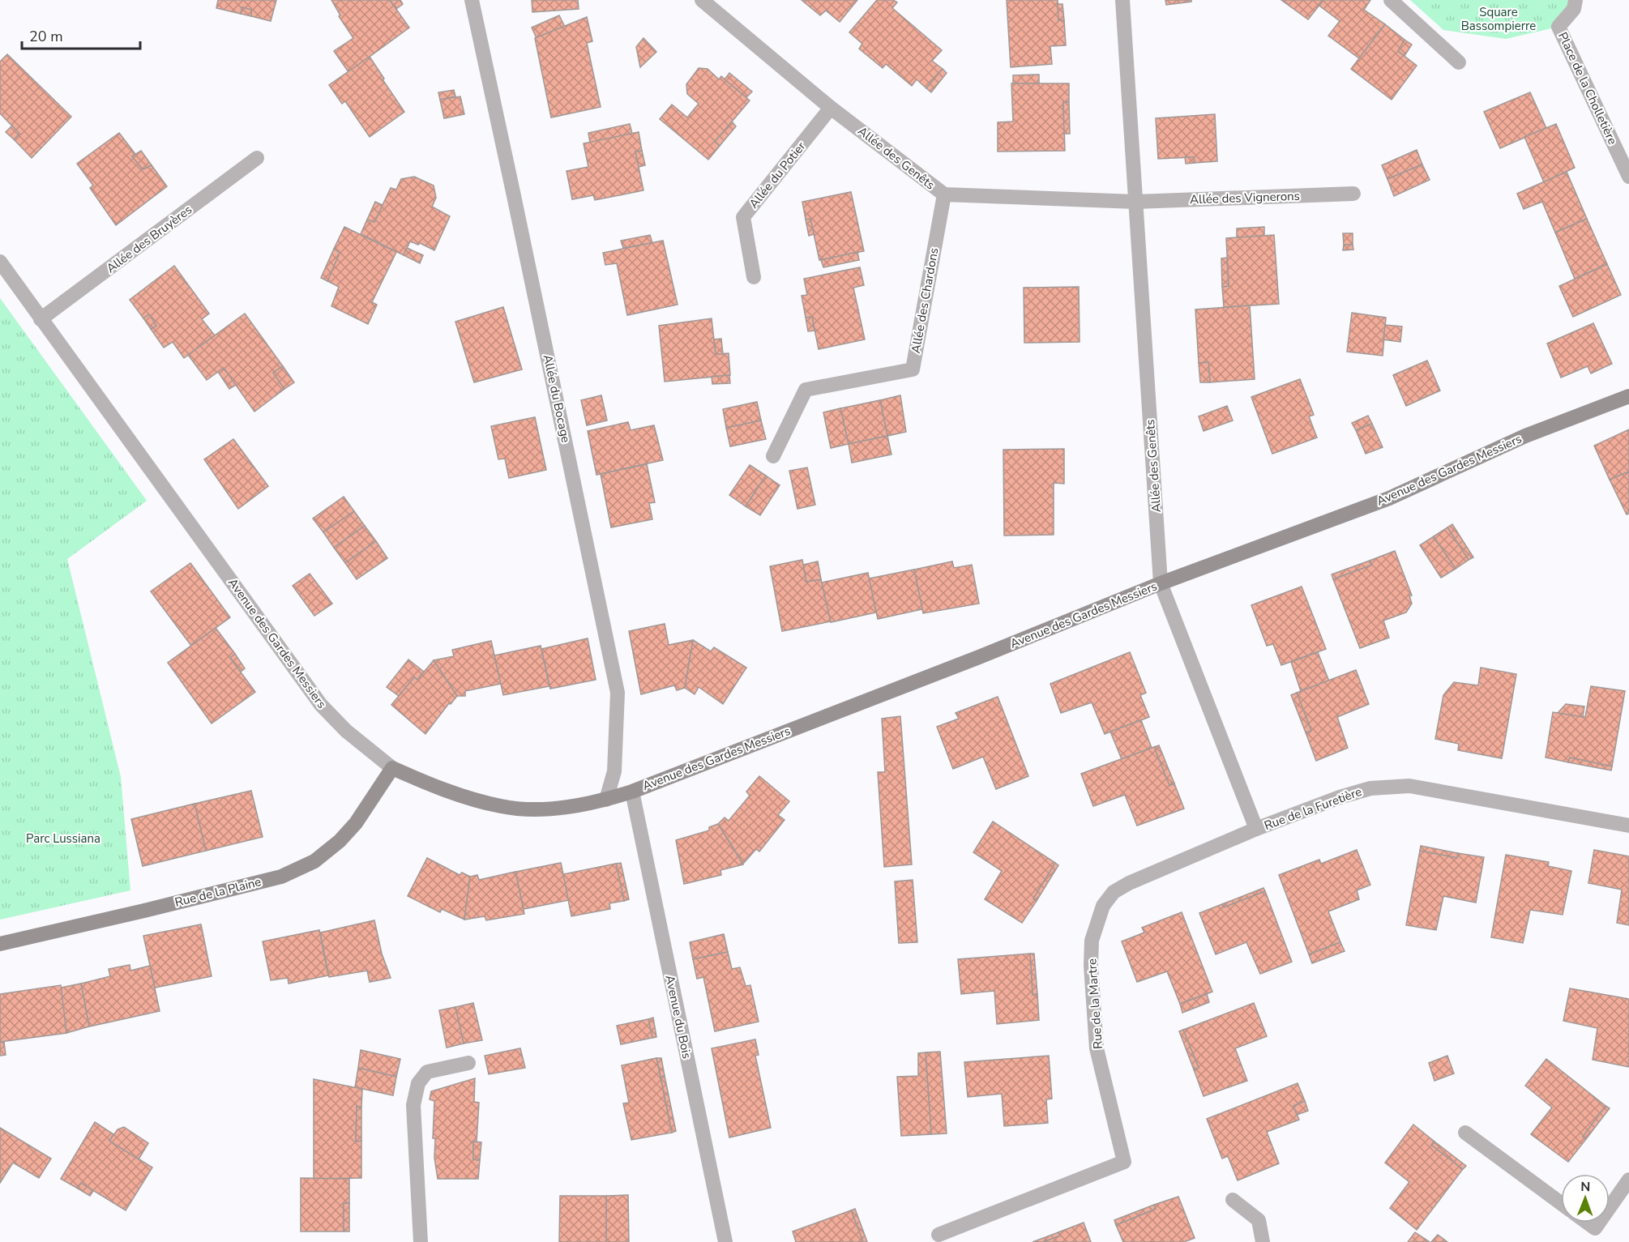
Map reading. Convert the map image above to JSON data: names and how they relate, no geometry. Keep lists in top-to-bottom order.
{
  "streets": {
    "street": [
      "Place de la Cholletière",
      "Allée des Genêts",
      "Allée du Potier",
      "Allée des Vignerons",
      "Allée des Bruyères",
      "Allée des Chardons",
      "Allée du Bocage",
      "Avenue des Gardes Messiers",
      "Rue de la Furetière",
      "Rue de la Plaine",
      "Rue de la Martre",
      "Avenue du Bois"
    ]
  },
  "crossings": [
    ["Allée des Genêts", "Allée du Potier"],
    ["Allée des Genêts", "Allée des Vignerons"],
    ["Allée des Genêts", "Allée des Chardons"],
    ["Allée des Genêts", "Avenue des Gardes Messiers"],
    ["Allée des Genêts", "Rue de la Furetière"],
    ["Allée des Bruyères", "Avenue des Gardes Messiers"],
    ["Allée du Bocage", "Avenue des Gardes Messiers"],
    ["Avenue des Gardes Messiers", "Rue de la Furetière"],
    ["Avenue des Gardes Messiers", "Rue de la Plaine"],
    ["Avenue des Gardes Messiers", "Avenue du Bois"],
    ["Rue de la Furetière", "Rue de la Martre"]
  ],
  "parks": ["Square Bassompierre", "Parc Lussiana"],
  "scale_bar": "20 m",
  "north": "top"
}
